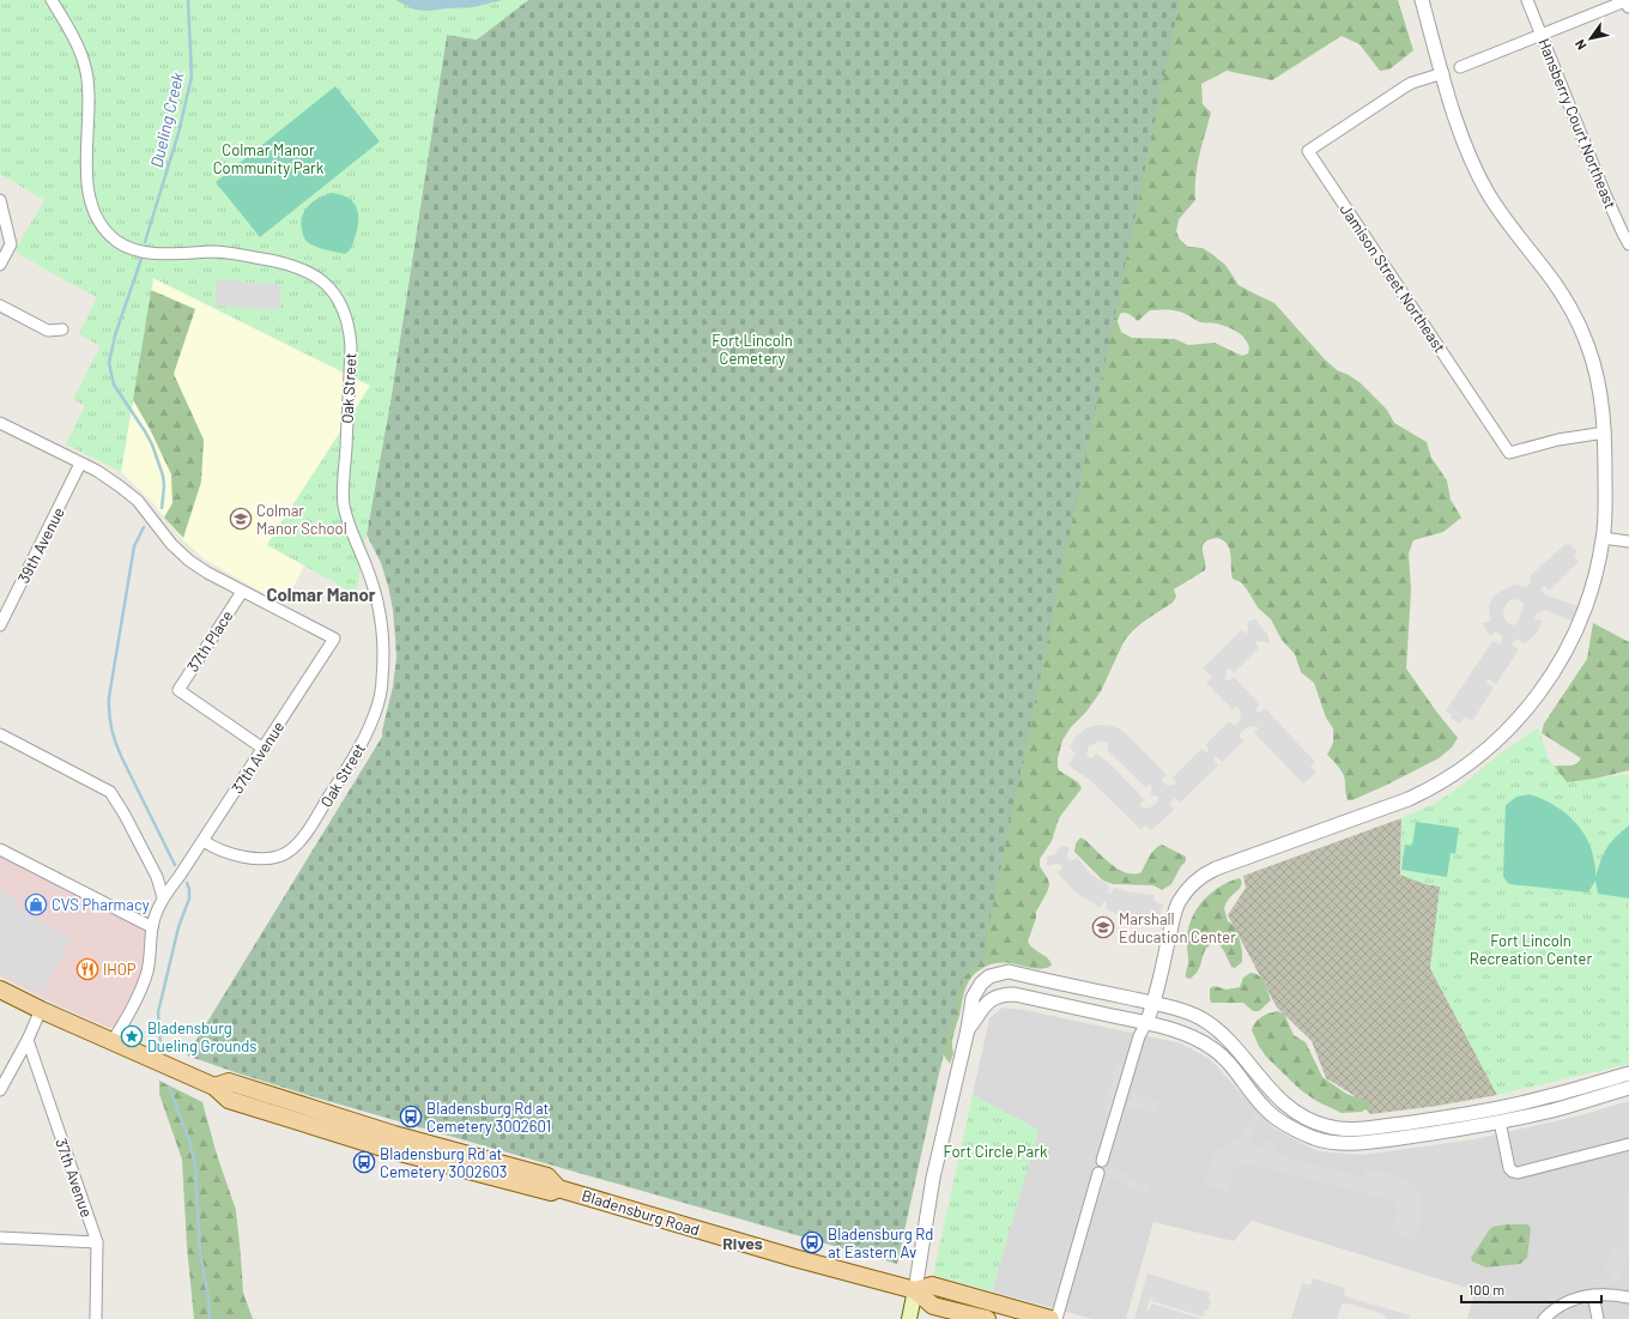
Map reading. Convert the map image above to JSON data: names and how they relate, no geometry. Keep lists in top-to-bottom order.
{
  "streets": {
    "main road": ["Bladensburg Road"],
    "street": [
      "Hansberry Court Northeast",
      "Jamison Street Northeast",
      "Oak Street",
      "39th Avenue",
      "37th Place",
      "37th Avenue"
    ]
  },
  "crossings": [
    ["Oak Street", "37th Avenue"],
    ["37th Place", "37th Avenue"],
    ["37th Avenue", "Bladensburg Road"]
  ],
  "districts": ["Colmar Manor", "Rives"],
  "water": ["Dueling Creek"],
  "parks": [
    "Colmar Manor Community Park",
    "Fort Lincoln Cemetery",
    "Fort Lincoln Recreation Center",
    "Fort Circle Park"
  ],
  "places": {
    "school or university": ["Colmar Manor School", "Marshall Education Center"],
    "shop": ["CVS Pharmacy"],
    "restaurant": ["IHOP"],
    "place": ["Bladensburg Dueling Grounds"],
    "bus stop": ["Bladensburg Rd at Cemetery 3002601", "Bladensburg Rd at Cemetery 3002603", "Bladensburg Rd at Eastern Av"]
  },
  "scale_bar": "100 m",
  "north": "bottom left"
}
